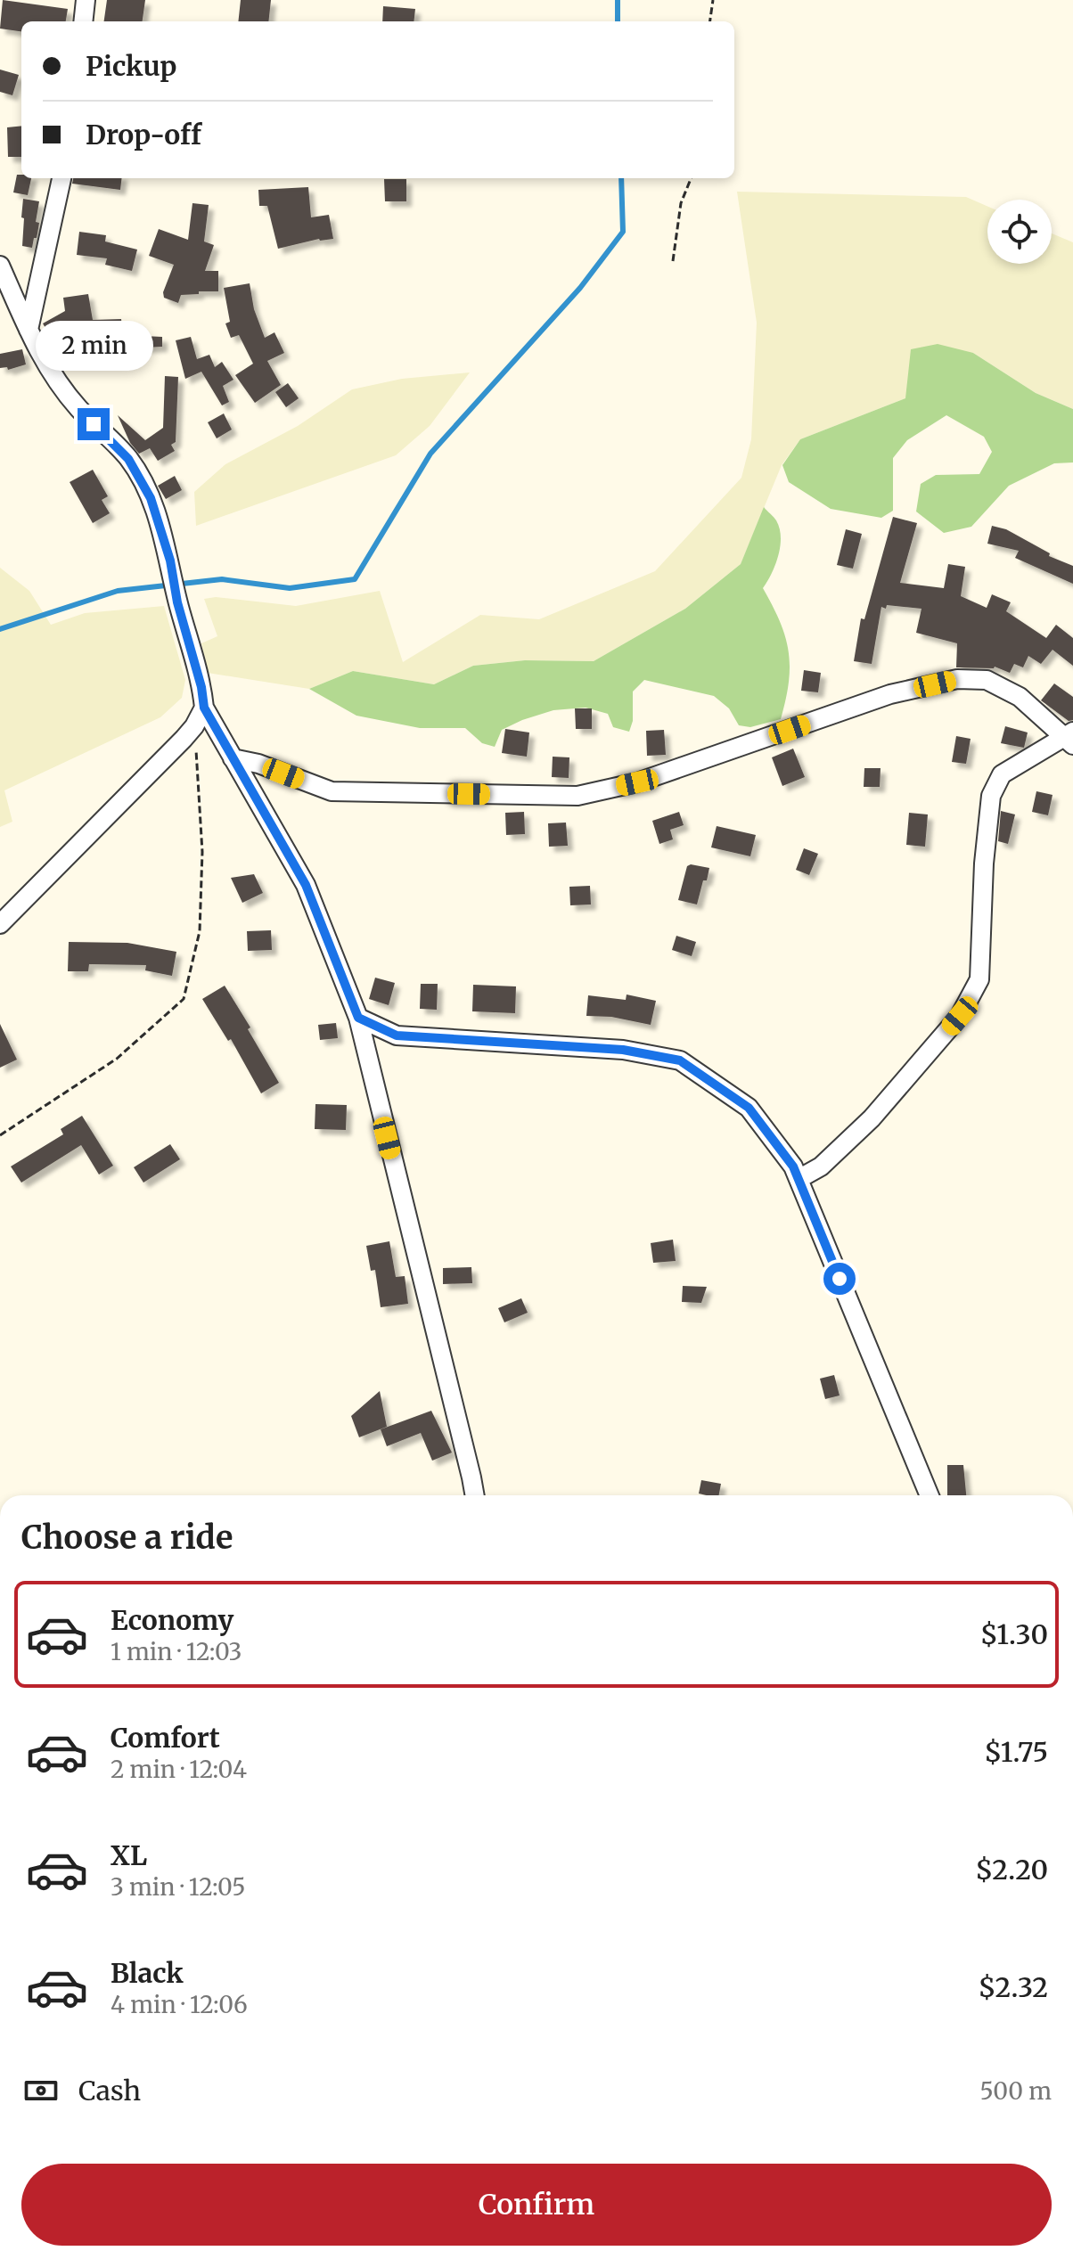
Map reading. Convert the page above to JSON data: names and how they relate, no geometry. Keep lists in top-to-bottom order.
{
  "page": {
    "banner": ["Pickup", "Drop-off"],
    "bubble": "2 min",
    "heading": "Choose a ride",
    "list": [
      {
        "name": "Economy",
        "note": "1 min · 12:03",
        "value": "$1.30"
      },
      {
        "name": "Comfort",
        "note": "2 min · 12:04",
        "value": "$1.75"
      },
      {
        "name": "XL",
        "note": "3 min · 12:05",
        "value": "$2.20"
      },
      {
        "name": "Black",
        "note": "4 min · 12:06",
        "value": "$2.32"
      }
    ],
    "pay": ["Cash", "500 m"],
    "buttons": "Confirm"
  }
}
